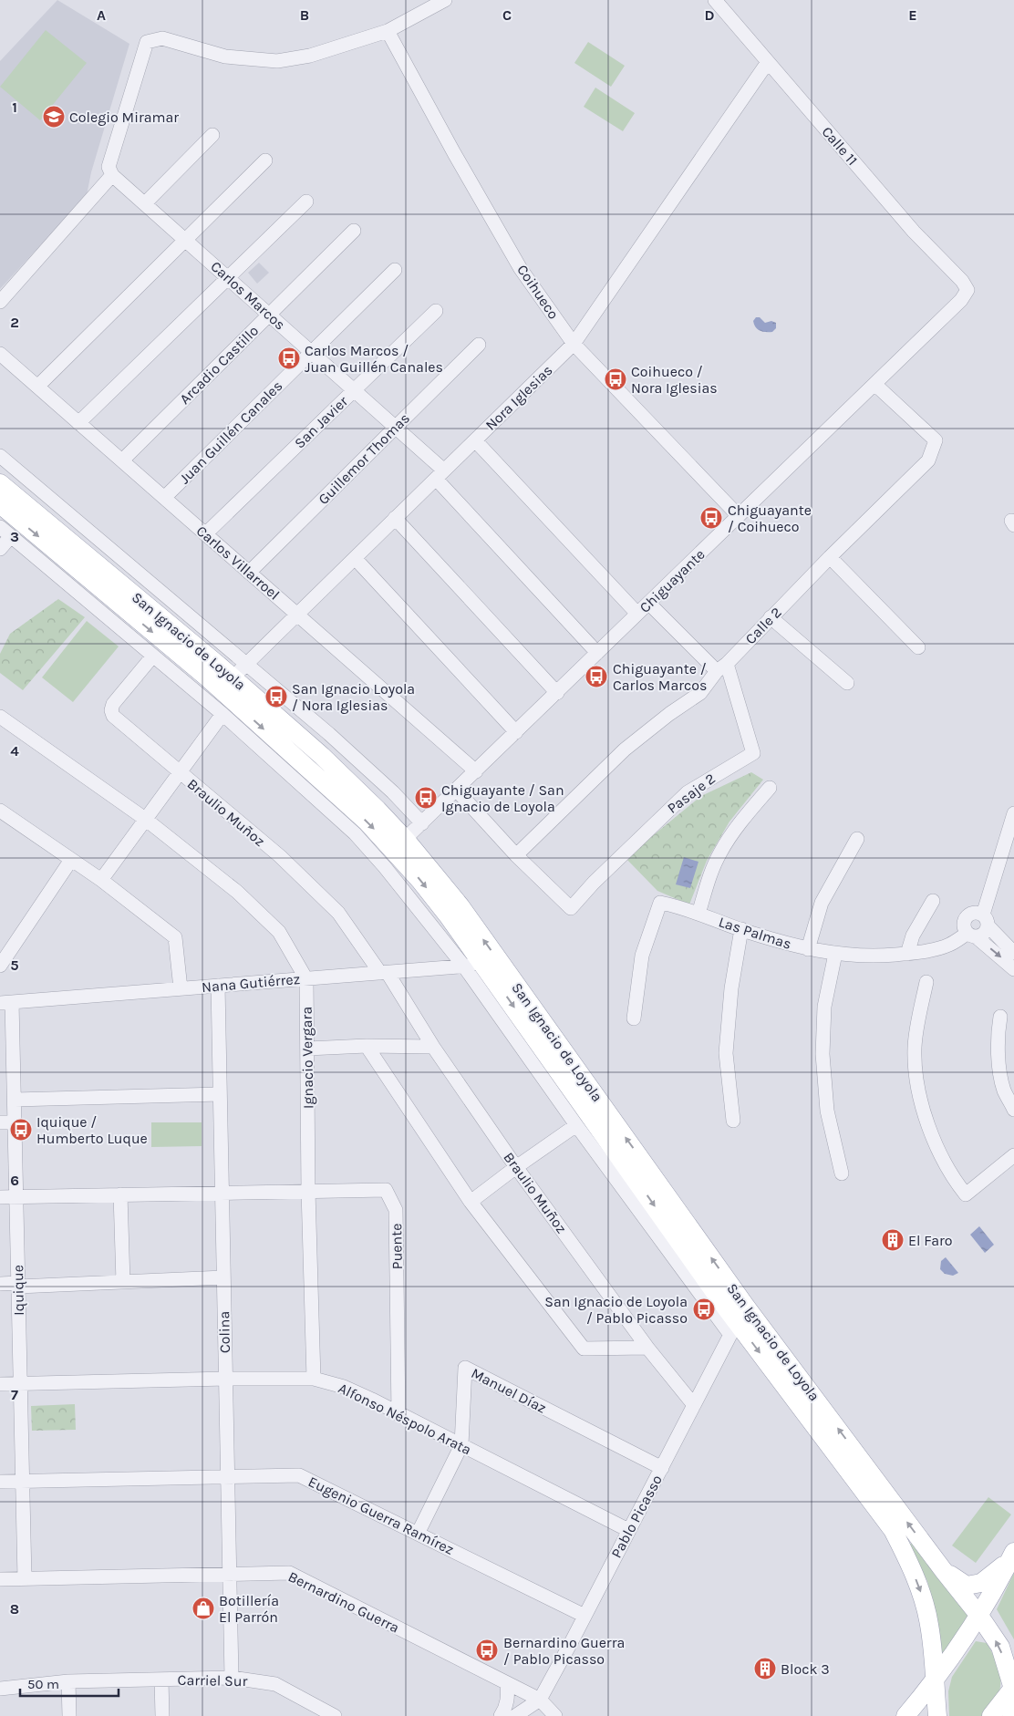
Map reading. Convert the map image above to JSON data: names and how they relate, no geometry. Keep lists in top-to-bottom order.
{
  "streets": {
    "main road": ["San Ignacio de Loyola"],
    "street": [
      "Calle 11",
      "Coihueco",
      "Carlos Marcos",
      "Arcadio Castillo",
      "Nora Iglesias",
      "San Javier",
      "Juan Guillén Canales",
      "Guillemor Thomas",
      "Carlos Villarroel",
      "Chiguayante",
      "Calle 2",
      "Pasaje 2",
      "Braulio Muñoz",
      "Las Palmas",
      "Nana Gutiérrez",
      "Ignacio Vergara",
      "Puente",
      "Iquique",
      "Colina",
      "Manuel Díaz",
      "Alfonso Néspolo Arata",
      "Eugenio Guerra Ramírez",
      "Pablo Picasso",
      "Bernardino Guerra",
      "Carriel Sur"
    ]
  },
  "crossings": [
    ["Calle 11", "Nora Iglesias"],
    ["Calle 11", "Chiguayante"],
    ["Coihueco", "Nora Iglesias"],
    ["Coihueco", "Chiguayante"],
    ["Carlos Marcos", "Arcadio Castillo"],
    ["Carlos Marcos", "Nora Iglesias"],
    ["Carlos Marcos", "San Javier"],
    ["Carlos Marcos", "Juan Guillén Canales"],
    ["Carlos Marcos", "Guillemor Thomas"],
    ["Carlos Marcos", "Chiguayante"],
    ["Arcadio Castillo", "Carlos Villarroel"],
    ["Nora Iglesias", "Carlos Villarroel"],
    ["Nora Iglesias", "San Ignacio de Loyola"],
    ["San Javier", "Carlos Villarroel"],
    ["Juan Guillén Canales", "Carlos Villarroel"],
    ["Guillemor Thomas", "Carlos Villarroel"],
    ["Carlos Villarroel", "Chiguayante"],
    ["Chiguayante", "Calle 2"],
    ["Chiguayante", "San Ignacio de Loyola"],
    ["Calle 2", "Pasaje 2"],
    ["San Ignacio de Loyola", "Braulio Muñoz"],
    ["San Ignacio de Loyola", "Nana Gutiérrez"],
    ["San Ignacio de Loyola", "Pablo Picasso"],
    ["Braulio Muñoz", "Nana Gutiérrez"],
    ["Braulio Muñoz", "Pablo Picasso"],
    ["Nana Gutiérrez", "Ignacio Vergara"],
    ["Nana Gutiérrez", "Iquique"],
    ["Nana Gutiérrez", "Colina"],
    ["Ignacio Vergara", "Puente"],
    ["Ignacio Vergara", "Alfonso Néspolo Arata"],
    ["Puente", "Iquique"],
    ["Puente", "Colina"],
    ["Puente", "Alfonso Néspolo Arata"],
    ["Iquique", "Alfonso Néspolo Arata"],
    ["Iquique", "Eugenio Guerra Ramírez"],
    ["Iquique", "Bernardino Guerra"],
    ["Colina", "Alfonso Néspolo Arata"],
    ["Colina", "Eugenio Guerra Ramírez"],
    ["Colina", "Bernardino Guerra"],
    ["Colina", "Carriel Sur"],
    ["Manuel Díaz", "Alfonso Néspolo Arata"],
    ["Manuel Díaz", "Eugenio Guerra Ramírez"],
    ["Manuel Díaz", "Pablo Picasso"],
    ["Alfonso Néspolo Arata", "Pablo Picasso"],
    ["Eugenio Guerra Ramírez", "Pablo Picasso"],
    ["Pablo Picasso", "Bernardino Guerra"]
  ],
  "places": {
    "school or university": ["Colegio Miramar"],
    "bus stop": [
      "Carlos Marcos / Juan Guillén Canales",
      "Coihueco / Nora Iglesias",
      "Chiguayante / Coihueco",
      "Chiguayante / Carlos Marcos",
      "San Ignacio Loyola / Nora Iglesias",
      "Chiguayante / San Ignacio de Loyola",
      "Iquique / Humberto Luque",
      "San Ignacio de Loyola / Pablo Picasso",
      "Bernardino Guerra / Pablo Picasso"
    ],
    "building": ["El Faro", "Block 3"],
    "shop": ["Botillería El Parrón"]
  },
  "scale_bar": "50 m",
  "grid": {
    "columns": [
      "A",
      "B",
      "C",
      "D",
      "E"
    ],
    "rows": [
      "1",
      "2",
      "3",
      "4",
      "5",
      "6",
      "7",
      "8"
    ]
  }
}
